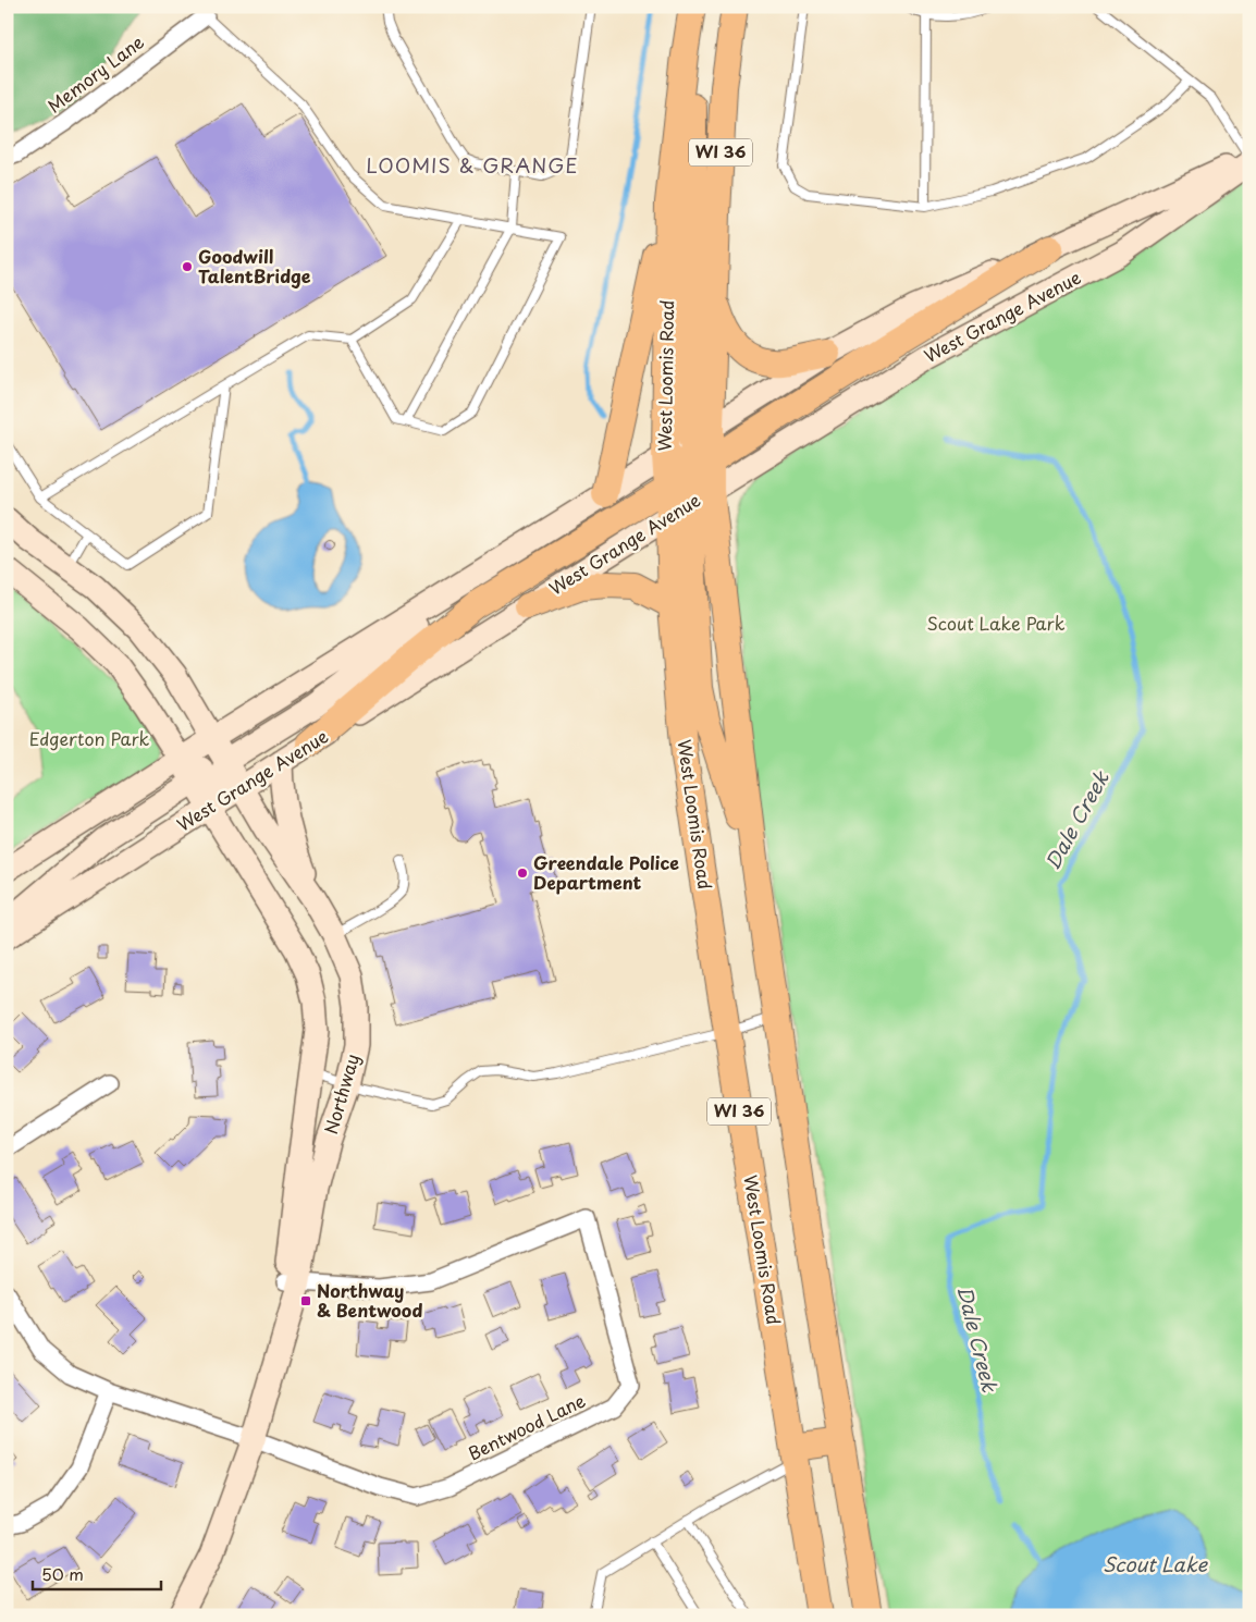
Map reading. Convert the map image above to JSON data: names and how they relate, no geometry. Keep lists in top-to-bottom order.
{
  "streets": {
    "main road": ["WI 36", "West Loomis Road"],
    "street": [
      "Memory Lane",
      "West Grange Avenue",
      "Northway",
      "Bentwood Lane"
    ]
  },
  "crossings": [
    ["West Grange Avenue", "West Loomis Road"],
    ["West Grange Avenue", "Northway"],
    ["Northway", "Bentwood Lane"]
  ],
  "districts": ["LOOMIS & GRANGE"],
  "water": ["Dale Creek", "Scout Lake"],
  "parks": ["Scout Lake Park", "Edgerton Park"],
  "places": {
    "other": ["Goodwill TalentBridge", "Greendale Police Department"],
    "transit": ["Northway & Bentwood"]
  },
  "scale_bar": "50 m"
}
